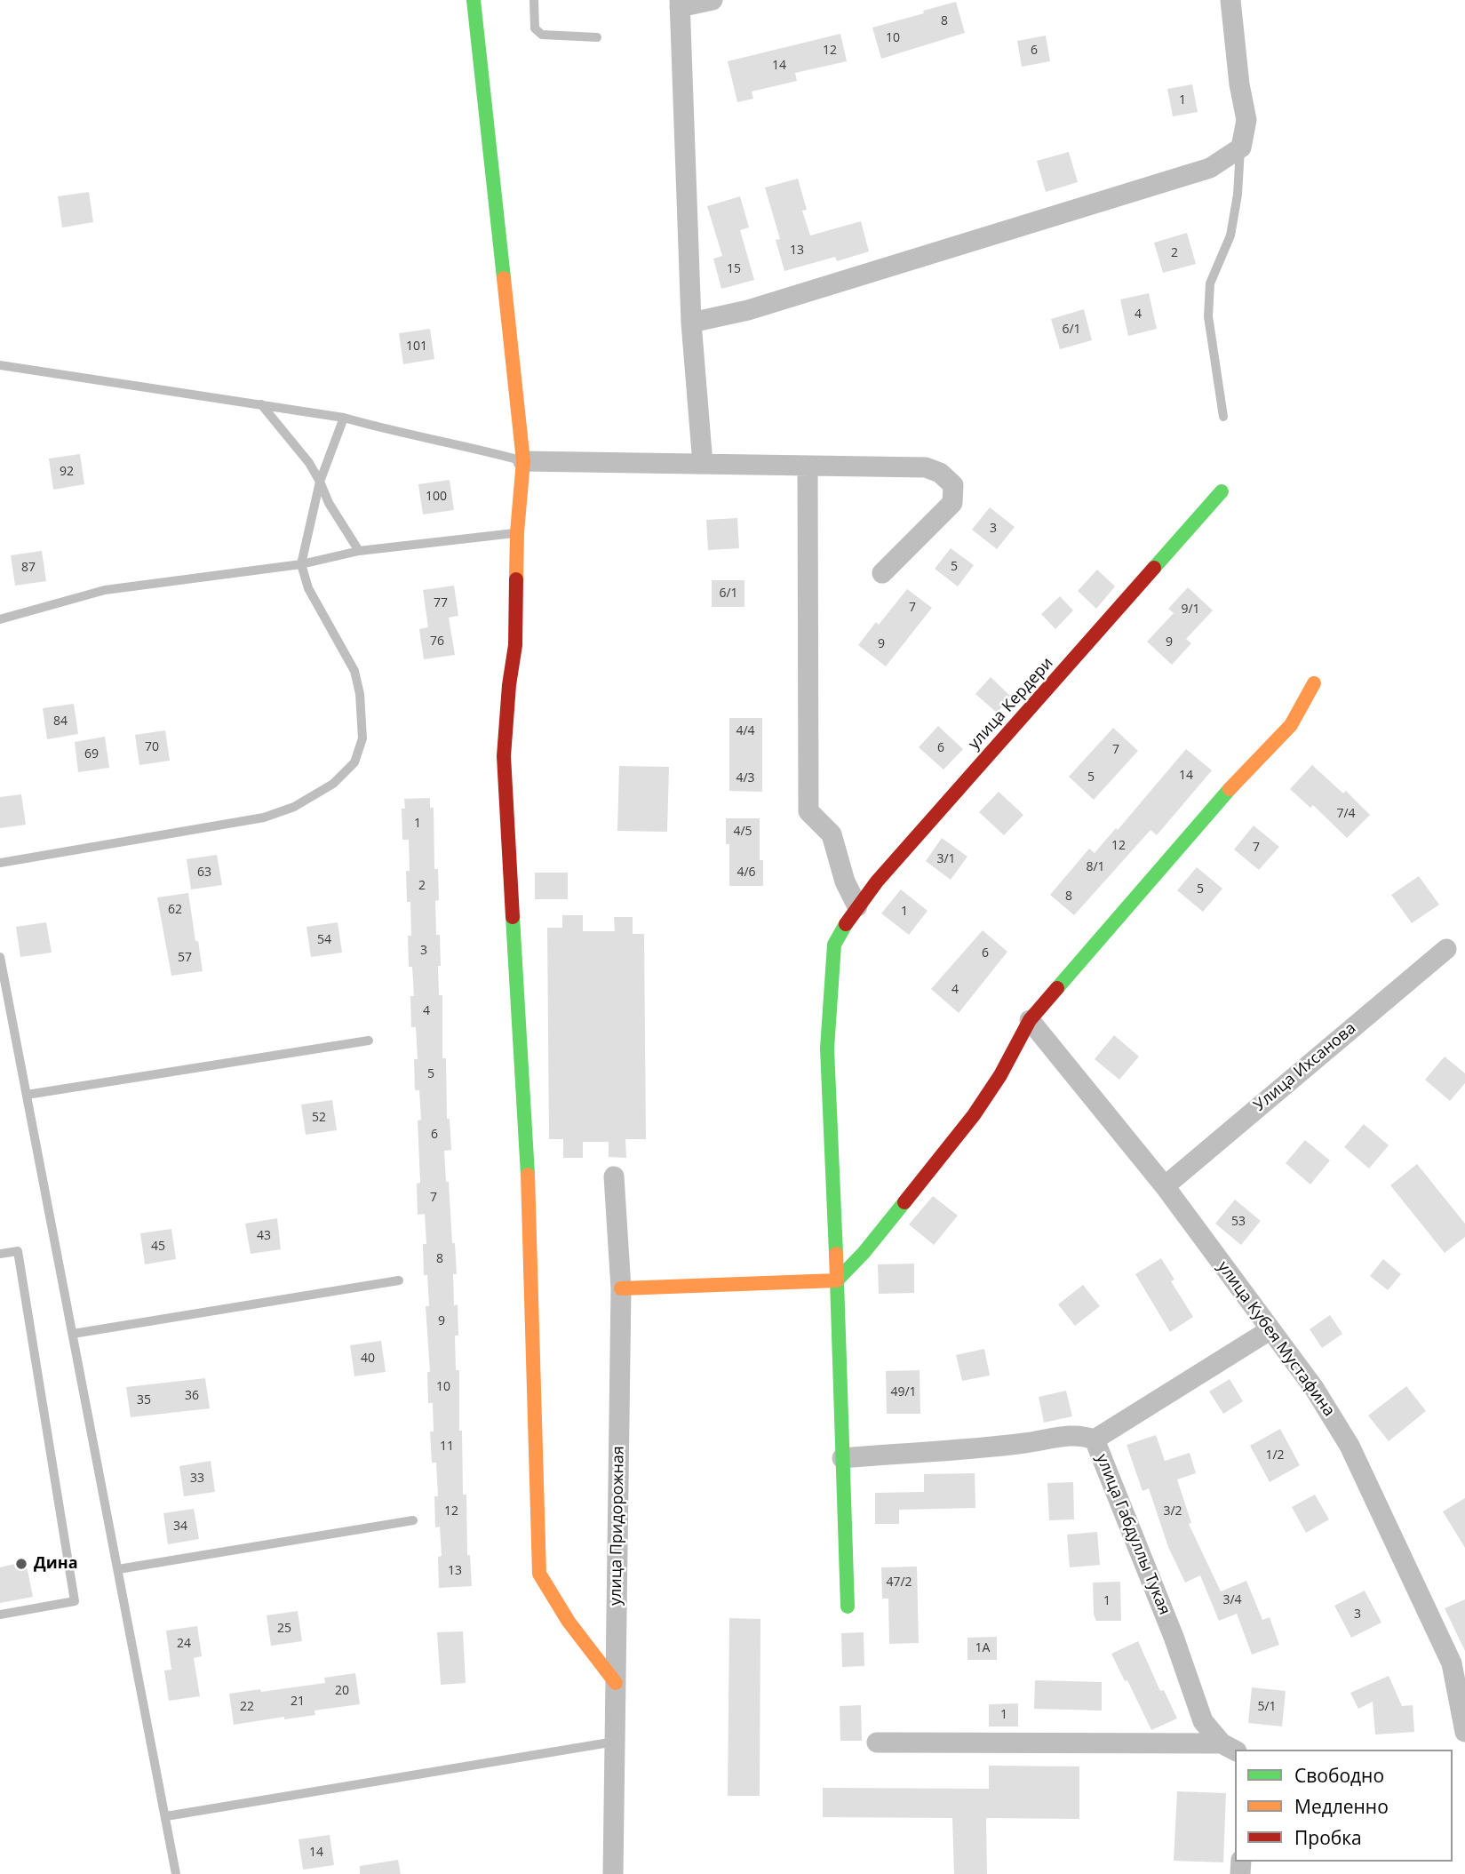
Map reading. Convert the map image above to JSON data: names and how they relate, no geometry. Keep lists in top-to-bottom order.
{
  "streets": {
    "street": [
      "улица Кердери",
      "Улица Ихсанова",
      "улица Кубея Мустафина",
      "улица Придорожная",
      "улица Габдуллы Тукая"
    ]
  },
  "crossings": [
    ["Улица Ихсанова", "улица Кубея Мустафина"]
  ],
  "places": ["Дина"],
  "house_numbers": [
    "8",
    "10",
    "12",
    "6",
    "14",
    "1",
    "13",
    "2",
    "15",
    "4",
    "6/1",
    "101",
    "92",
    "100",
    "3",
    "5",
    "87",
    "6/1",
    "77",
    "7",
    "9/1",
    "76",
    "9",
    "9",
    "84",
    "4/4",
    "70",
    "6",
    "7",
    "69",
    "14",
    "5",
    "4/3",
    "7/4",
    "1",
    "4/5",
    "12",
    "7",
    "3/1",
    "8/1",
    "63",
    "4/6",
    "2",
    "5",
    "8",
    "62",
    "1",
    "54",
    "3",
    "6",
    "57",
    "4",
    "4",
    "5",
    "52",
    "6",
    "7",
    "53",
    "43",
    "45",
    "8",
    "9",
    "40",
    "10",
    "49/1",
    "36",
    "35",
    "11",
    "1/2",
    "33",
    "12",
    "3/2",
    "34",
    "13",
    "47/2",
    "3/4",
    "1",
    "3",
    "25",
    "24",
    "1А",
    "20",
    "21",
    "22",
    "5/1",
    "1",
    "14"
  ],
  "legend": ["Свободно", "Медленно", "Пробка"]
}
